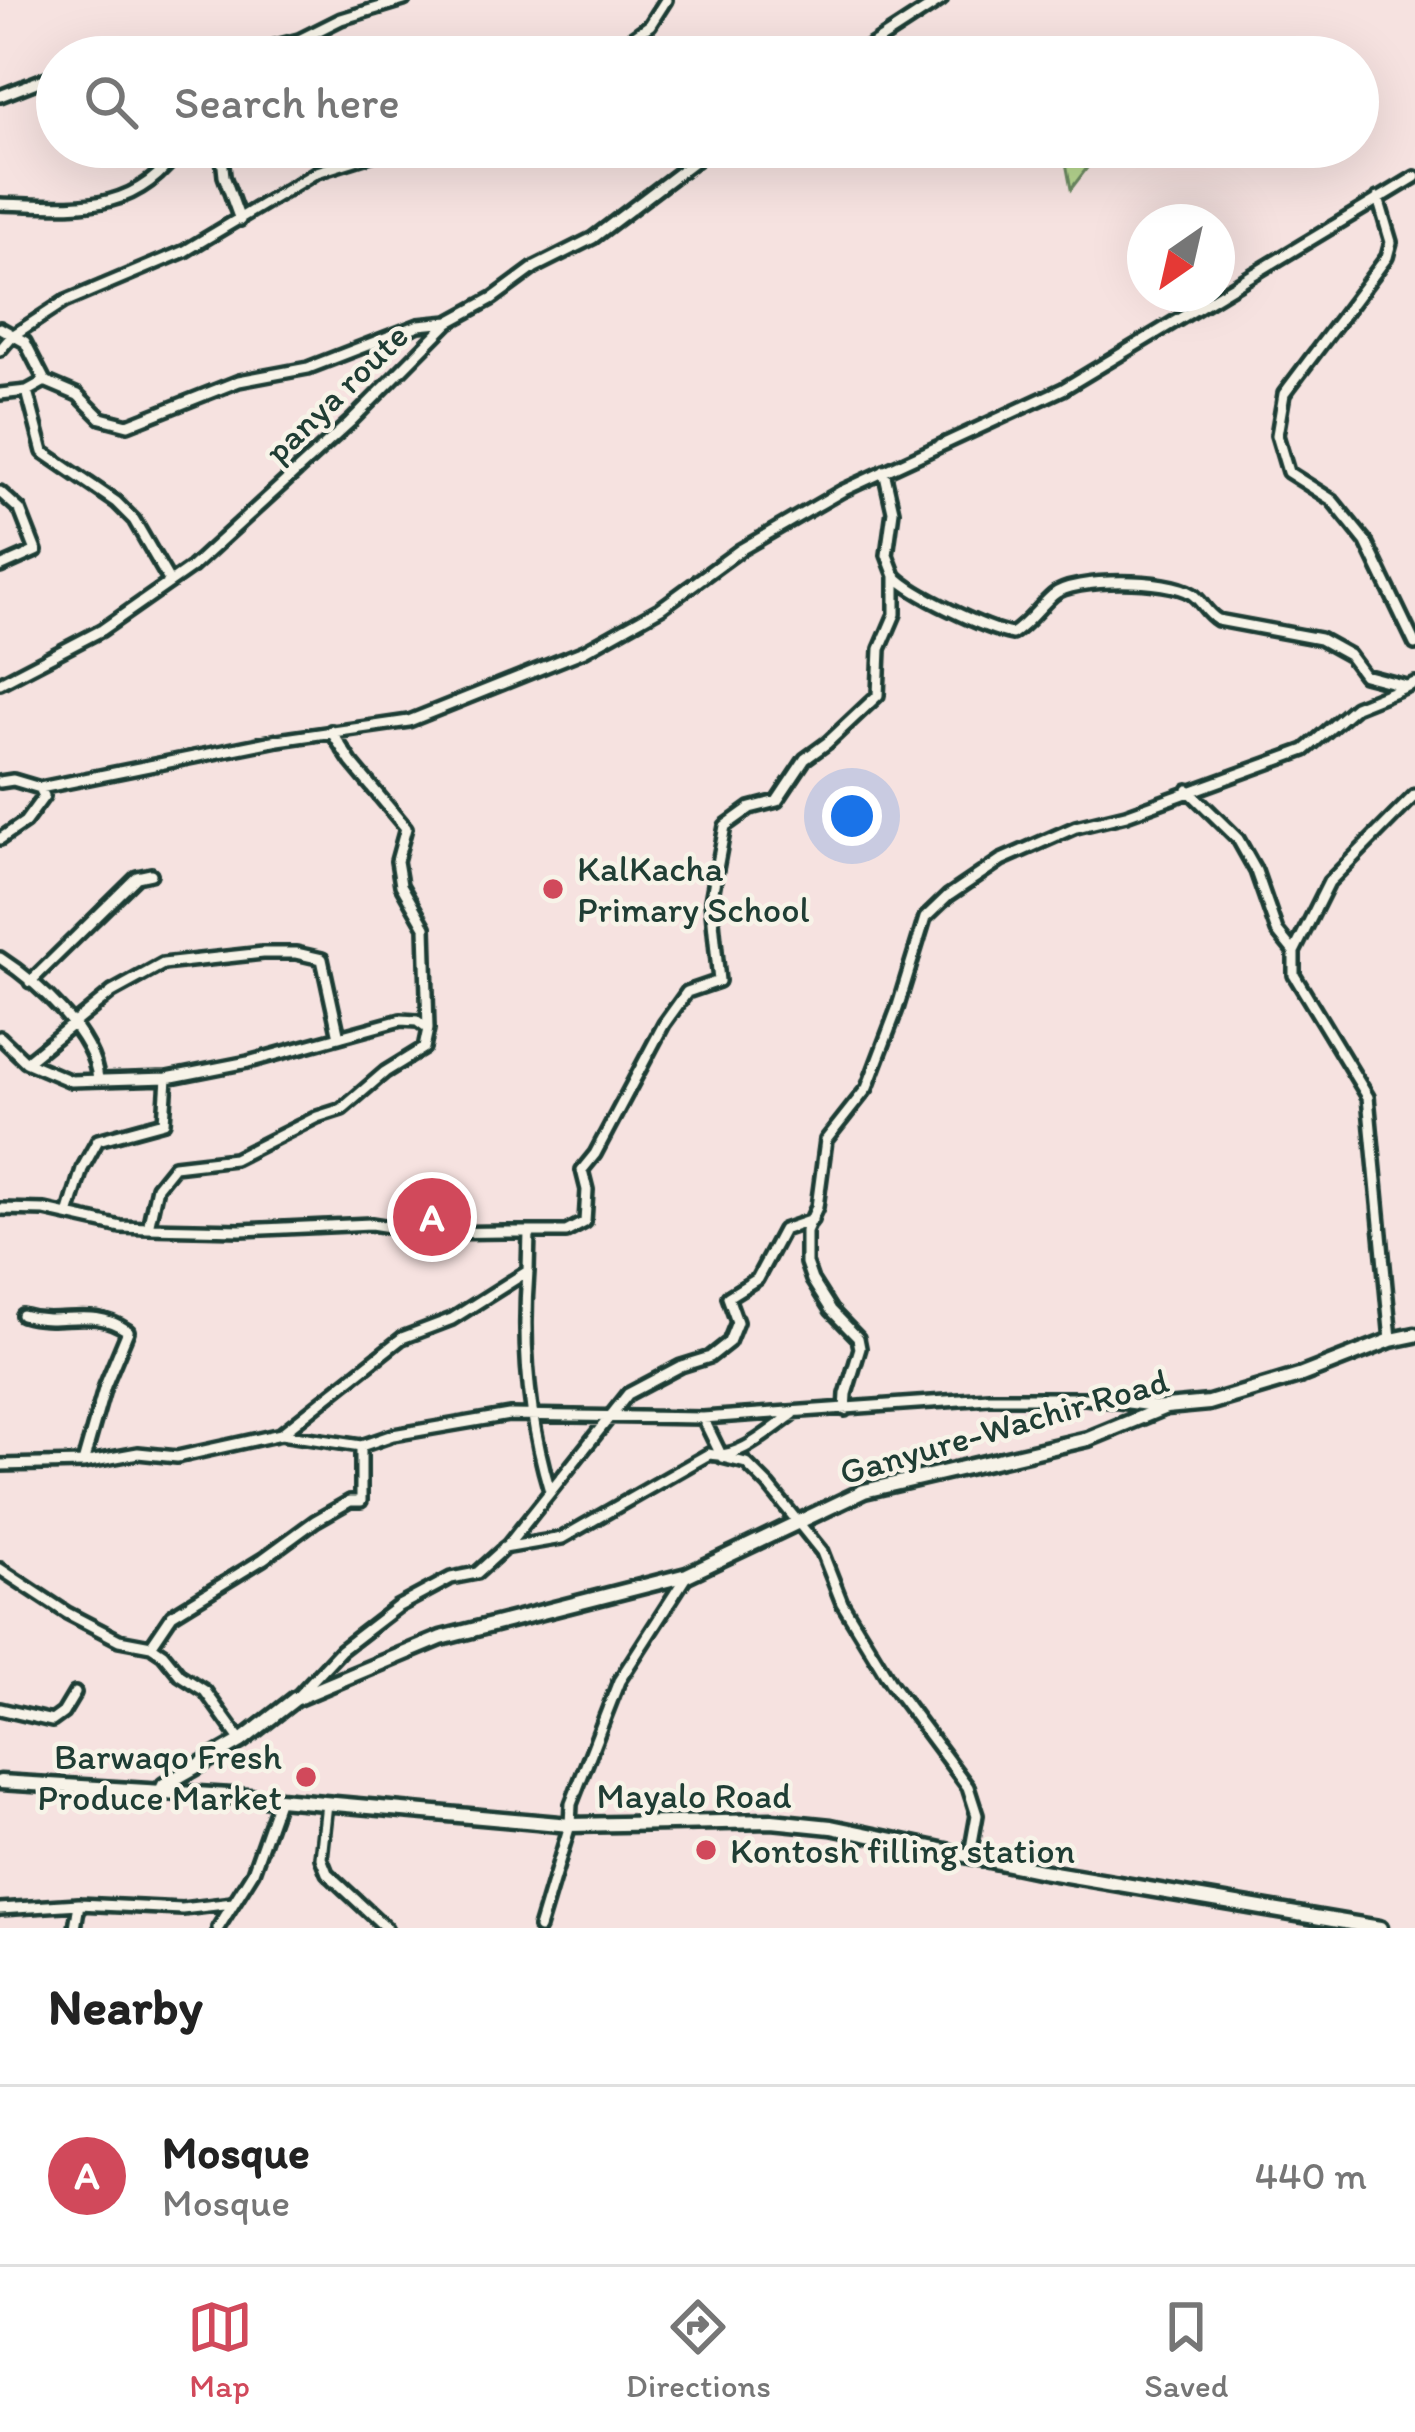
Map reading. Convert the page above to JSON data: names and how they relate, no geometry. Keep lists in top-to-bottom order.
{
  "streets": {
    "street": ["panya route", "Ganyure-Wachir Road", "Mayalo Road"]
  },
  "crossings": [
    ["Ganyure-Wachir Road", "Mayalo Road"]
  ],
  "places": ["KalKacha Primary School", "Barwaqo Fresh Produce Market", "Kontosh filling station"],
  "north": "bottom left",
  "page": {
    "search": "Search here",
    "pins": "A",
    "heading": "Nearby",
    "list": [
      {
        "mark": "A",
        "name": "Mosque",
        "note": "Mosque",
        "value": "440 m"
      }
    ],
    "nav": ["Map", "Directions", "Saved"]
  }
}
